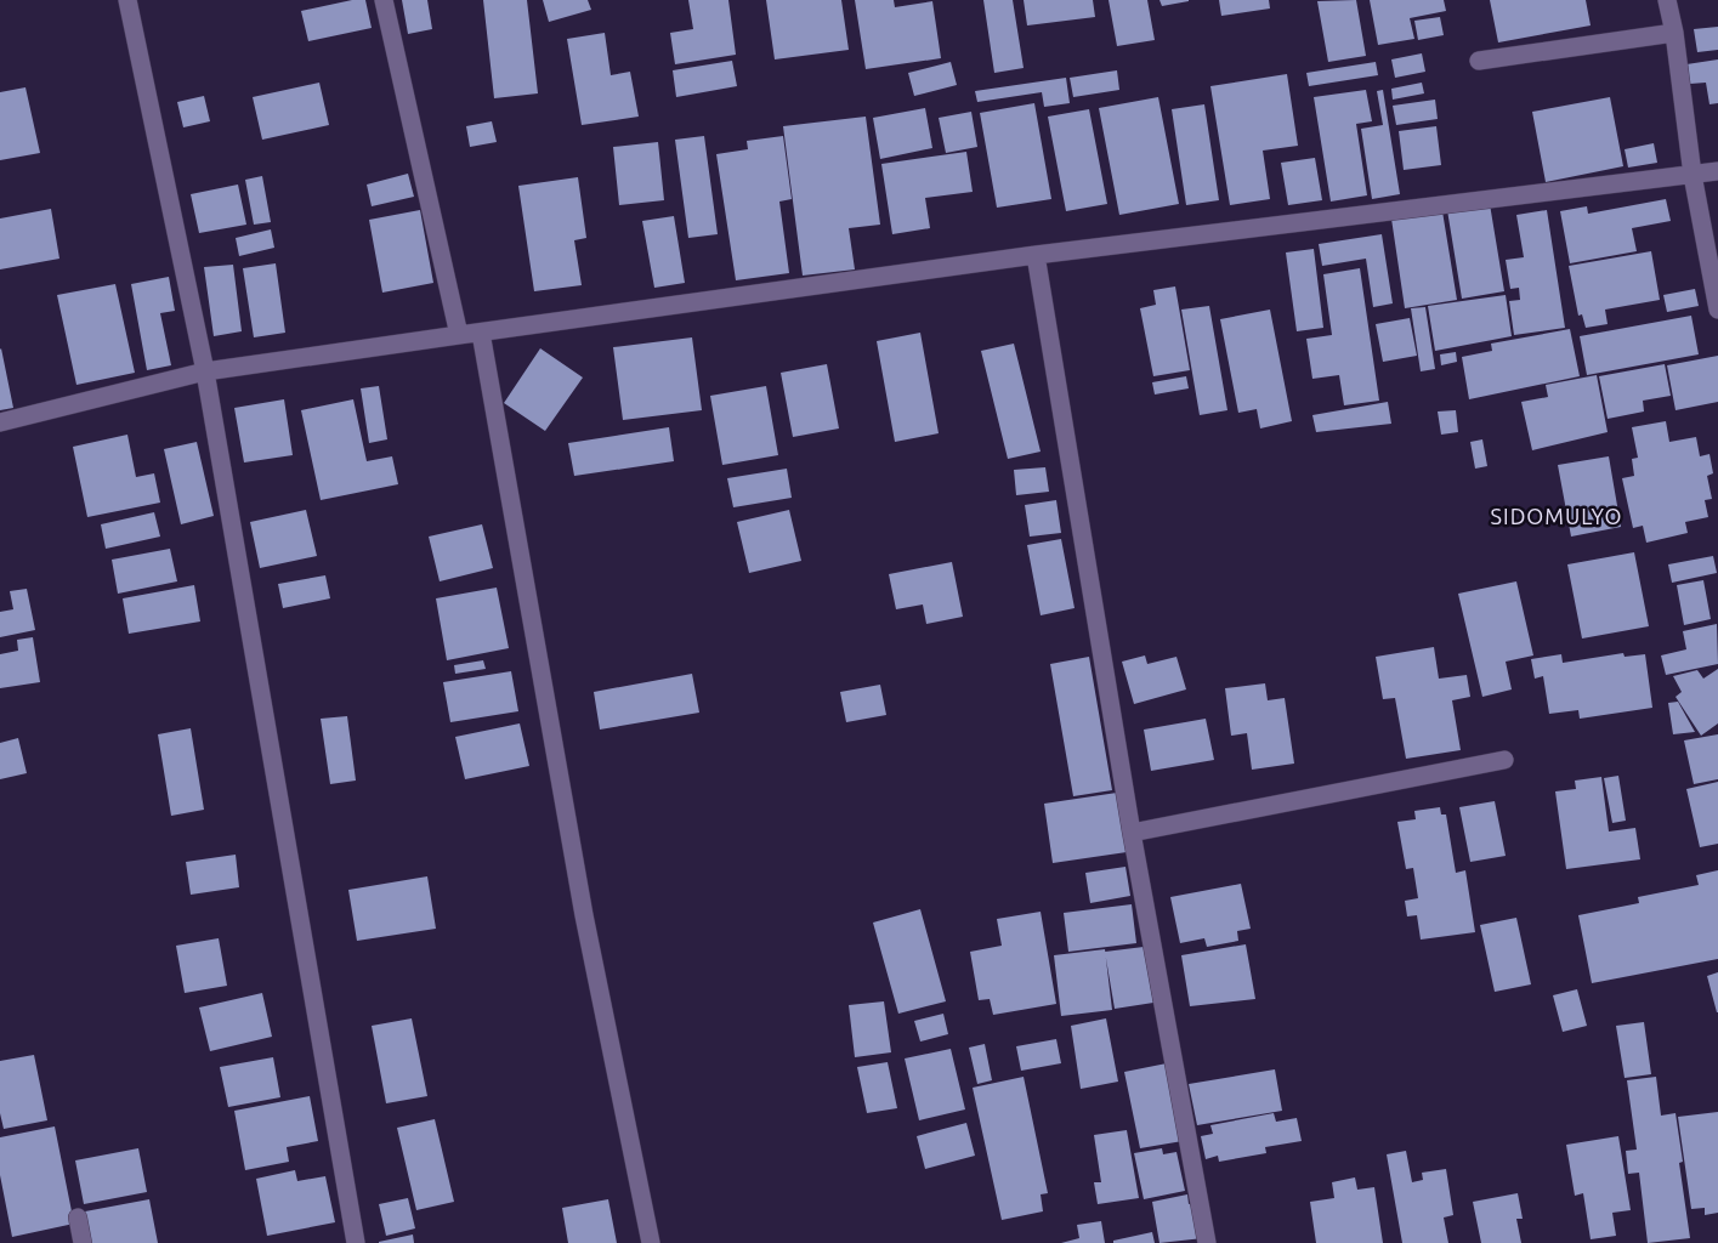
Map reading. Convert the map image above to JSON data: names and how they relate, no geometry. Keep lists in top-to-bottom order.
{
  "districts": ["SIDOMULYO"]
}
